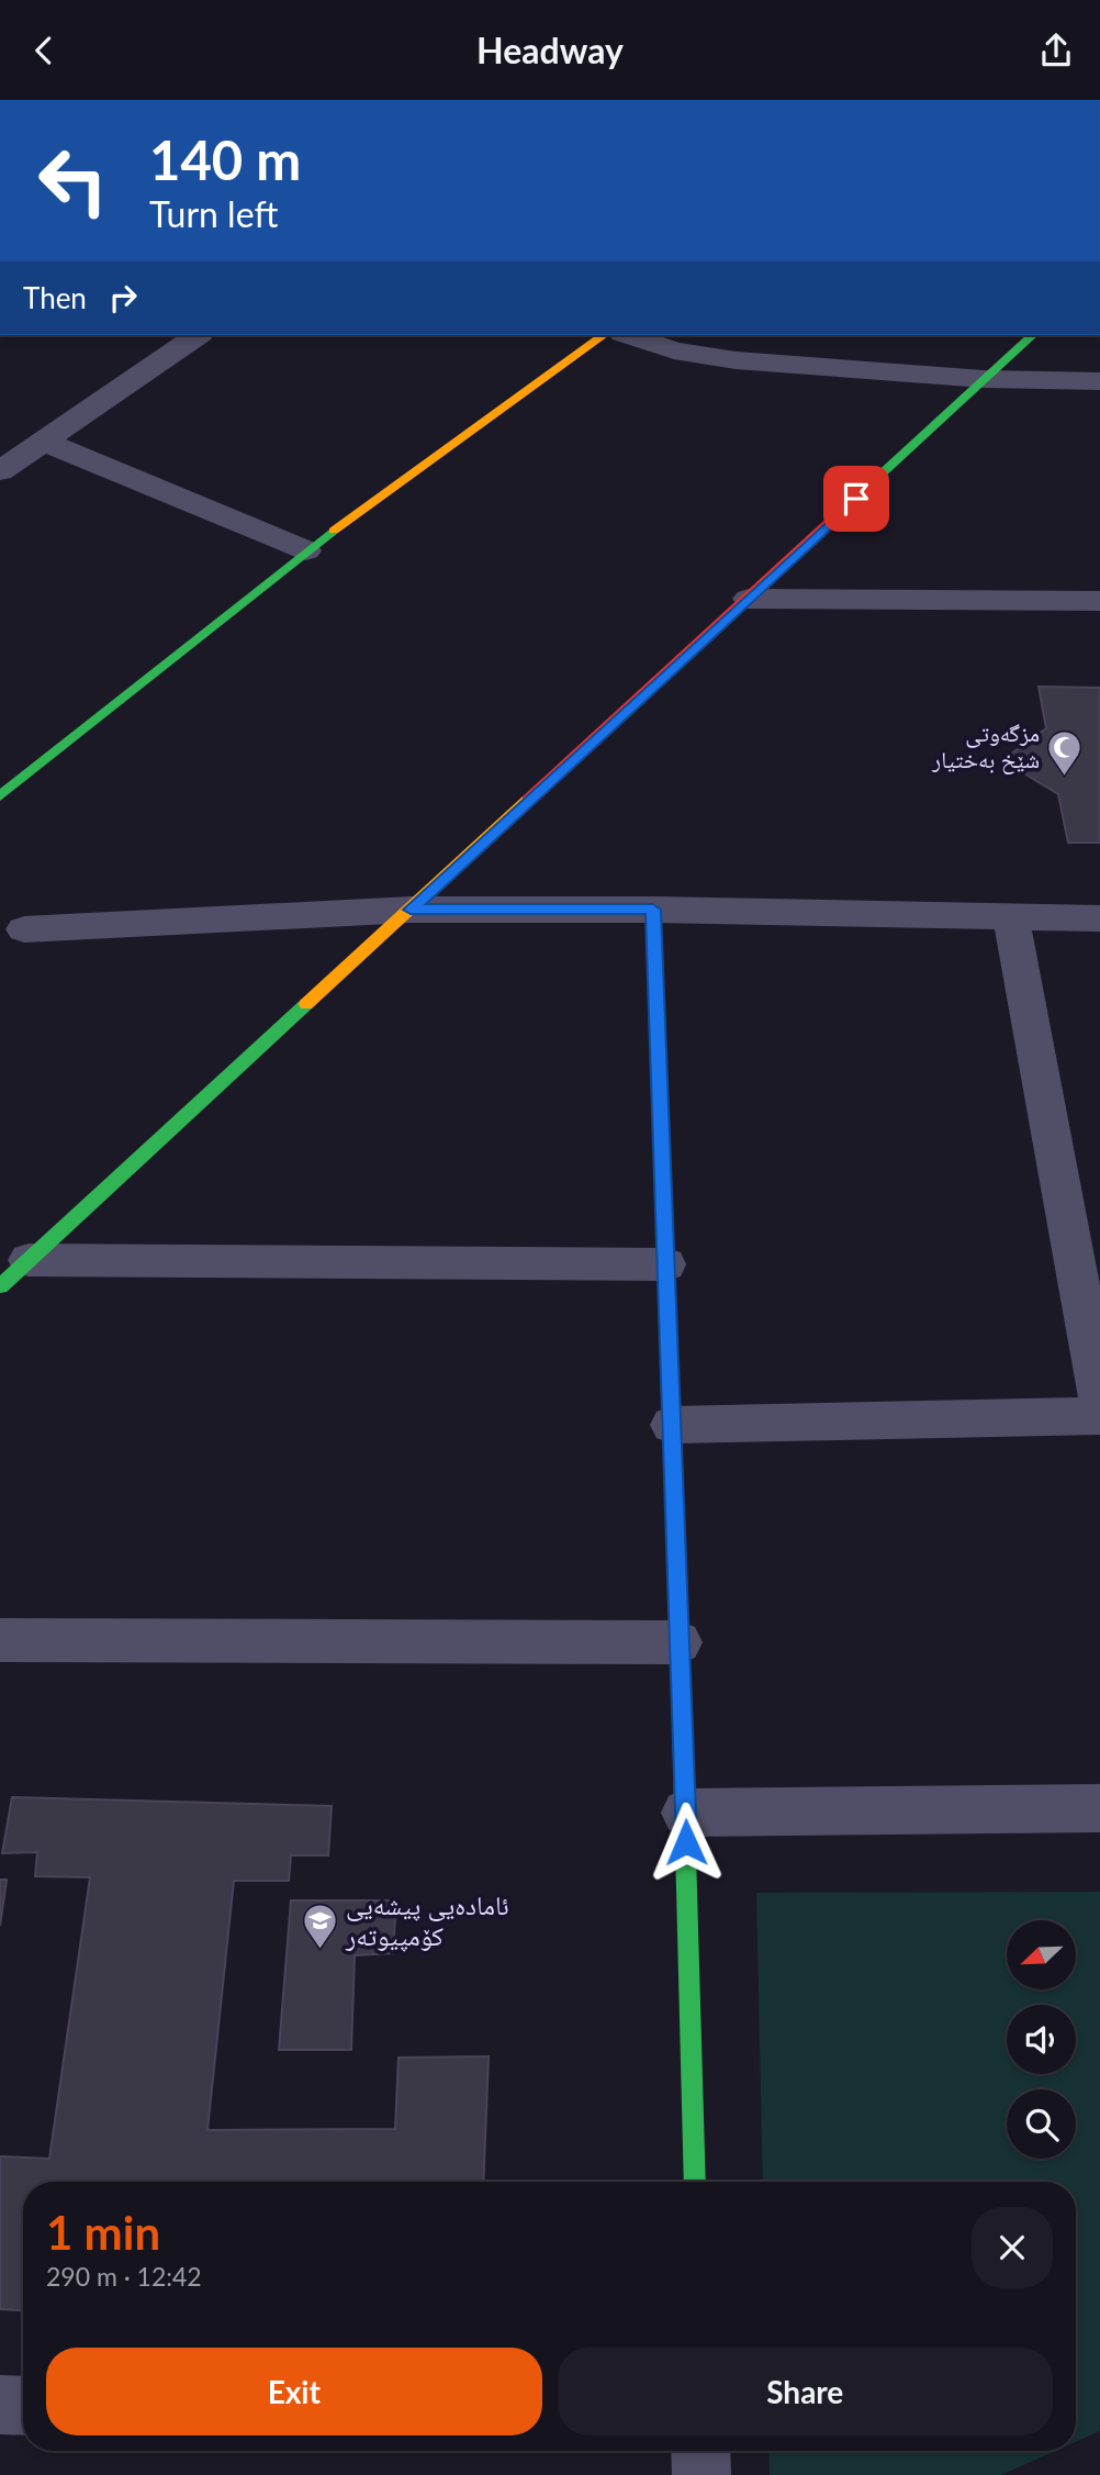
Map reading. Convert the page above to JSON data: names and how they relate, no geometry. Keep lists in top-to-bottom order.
{
  "places": {
    "mosque": ["مزگەوتی شێخ بەختیار"],
    "school or university": ["ئامادەیی پیشەیی کۆمپیوتەر"]
  },
  "north": "bottom left",
  "page": {
    "header": "Headway",
    "turn": ["140 m", "Turn left"],
    "then": "Then",
    "heading": ["1 min", "290 m · 12:42"],
    "buttons": ["Exit", "Share"]
  }
}
